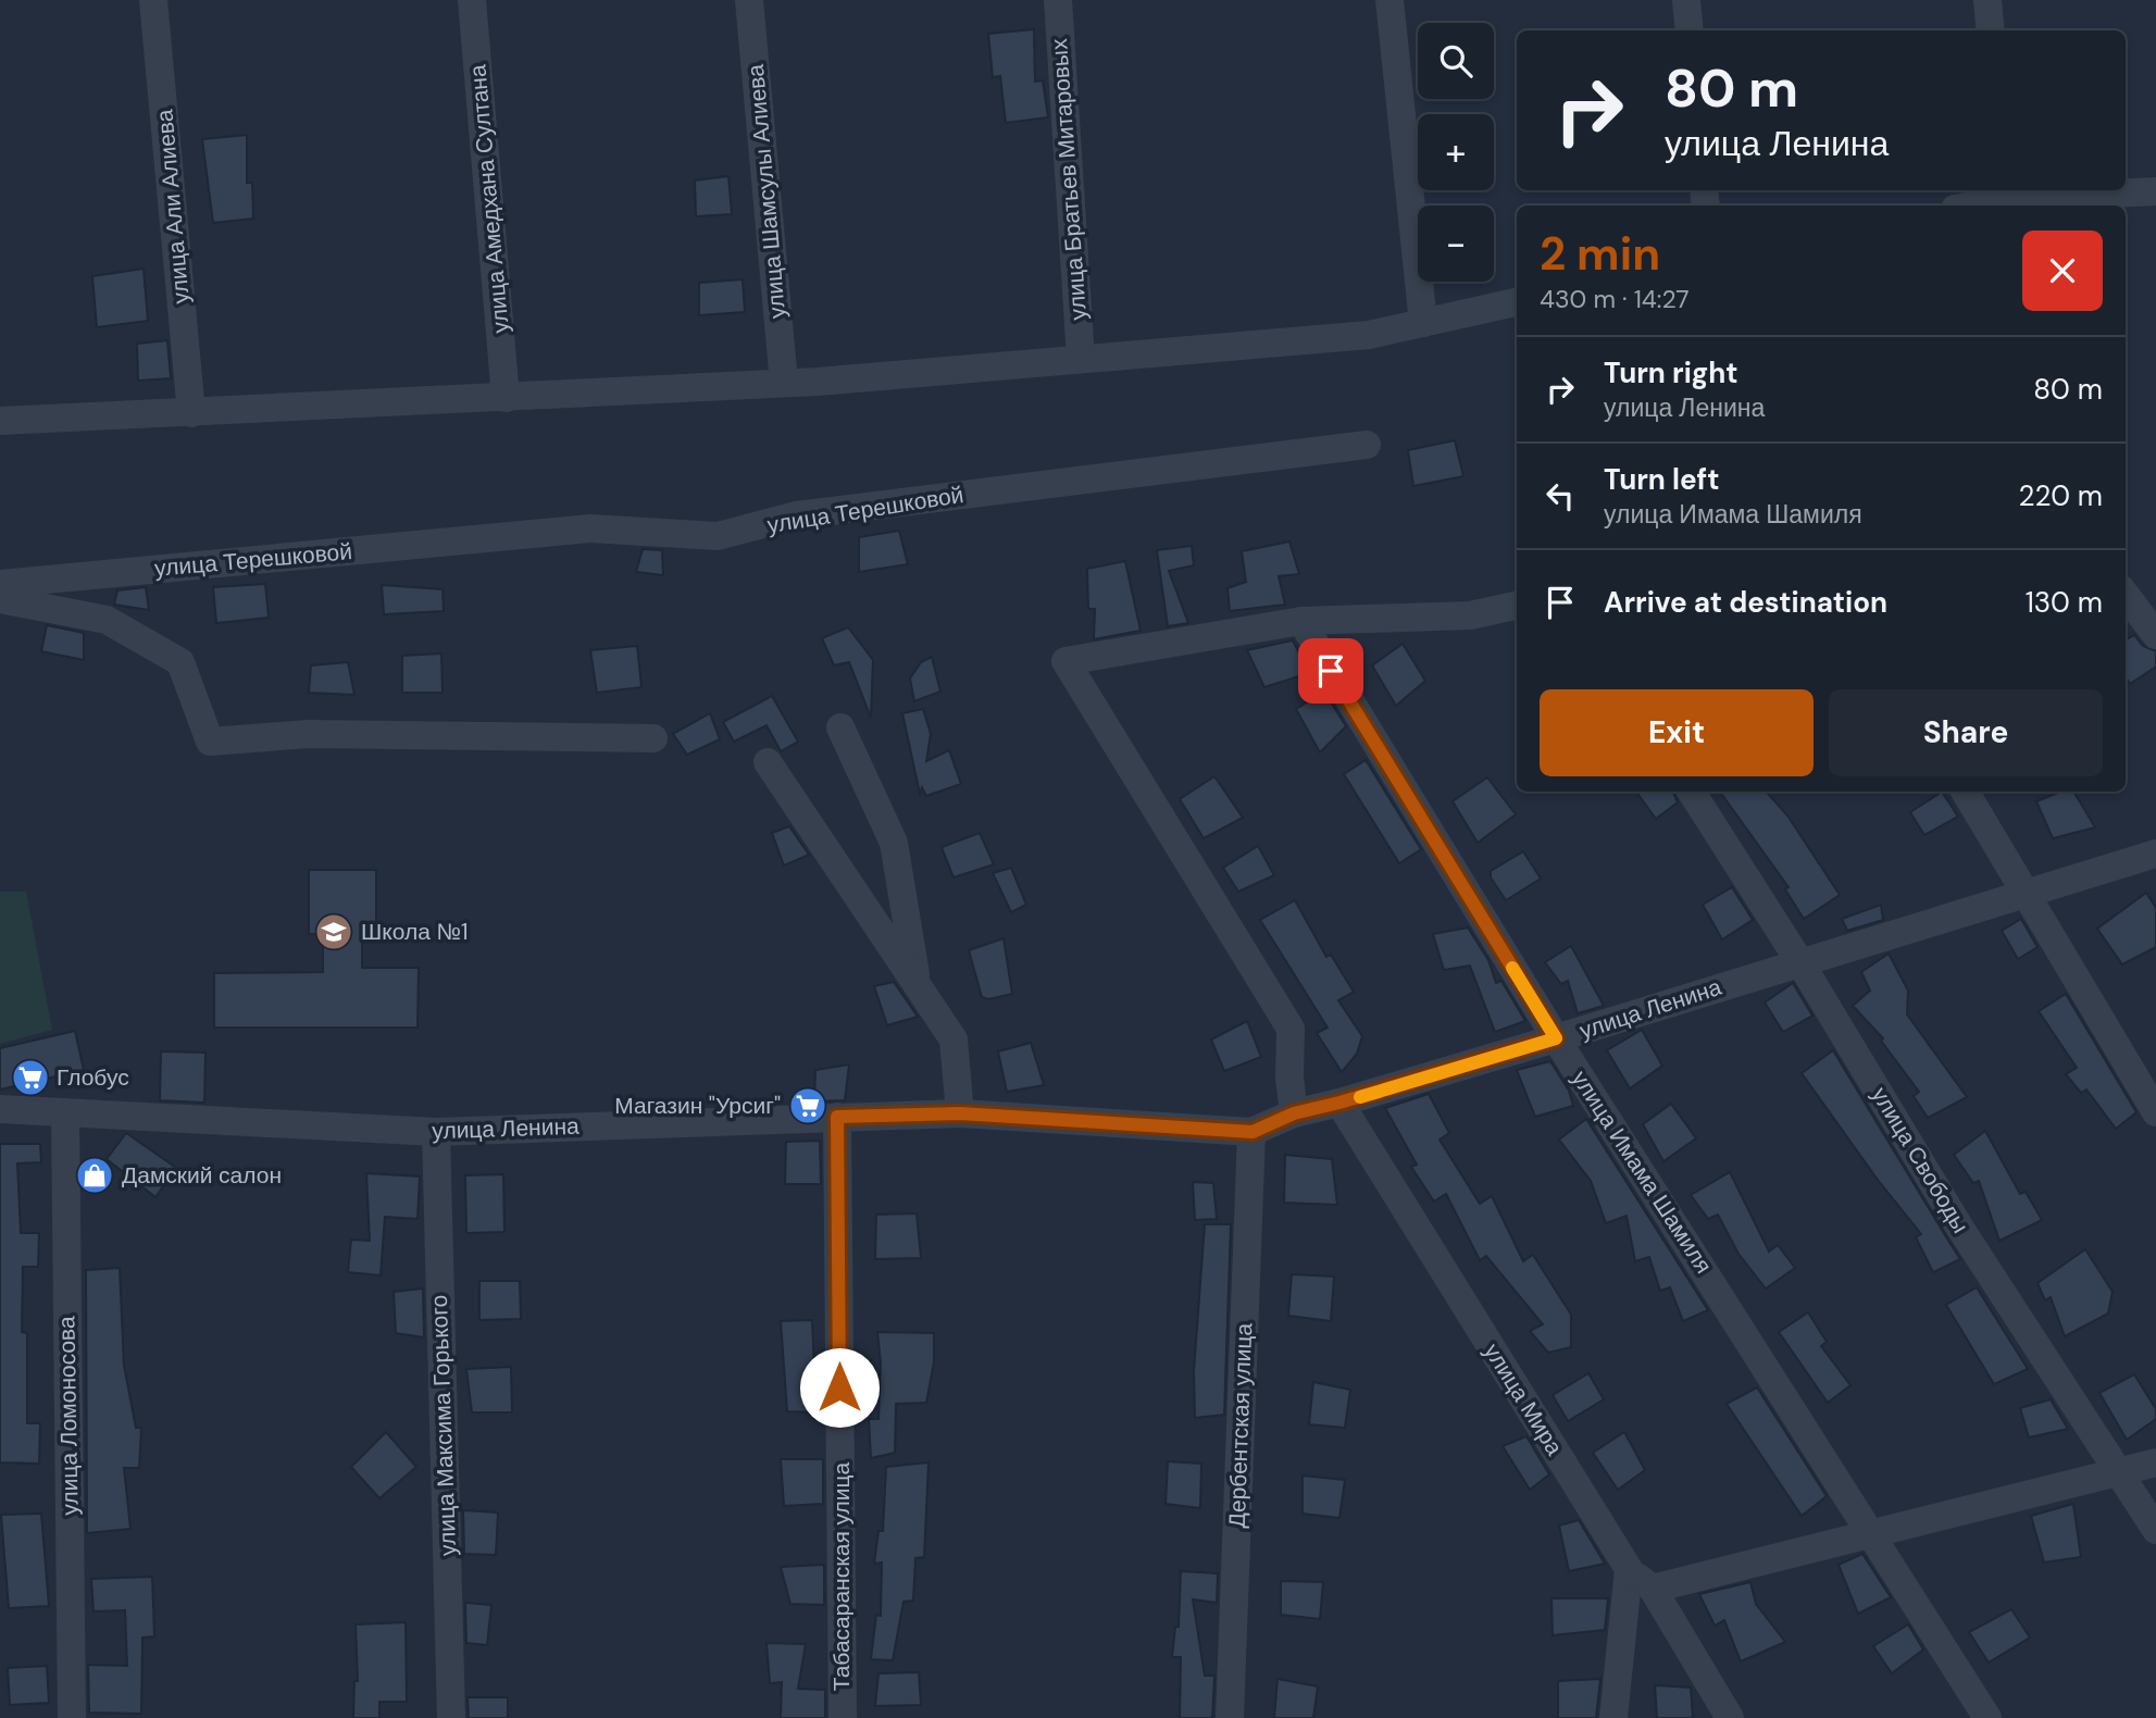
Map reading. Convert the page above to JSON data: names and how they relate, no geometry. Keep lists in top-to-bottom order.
{
  "streets": {
    "street": [
      "улица Братьев Митаровых",
      "улица Шамсулы Алиева",
      "улица Амедхана Султана",
      "улица Али Алиева",
      "улица Терешковой",
      "улица Ленина",
      "улица Свободы",
      "улица Имама Шамиля",
      "улица Мира",
      "улица Ломоносова",
      "улица Максима Горького",
      "Дербентская улица",
      "Табасаранская улица"
    ]
  },
  "crossings": [
    ["улица Ленина", "улица Свободы"],
    ["улица Ленина", "улица Имама Шамиля"],
    ["улица Ленина", "улица Мира"],
    ["улица Ленина", "улица Ломоносова"],
    ["улица Ленина", "улица Максима Горького"],
    ["улица Ленина", "Дербентская улица"],
    ["улица Ленина", "Табасаранская улица"]
  ],
  "places": {
    "school or university": ["Школа №1"],
    "supermarket": ["Глобус", "Магазин \"Урсиг\""],
    "shop": ["Дамский салон"]
  },
  "page": {
    "map_buttons": ["+", "−"],
    "turn": ["80 m", "улица Ленина"],
    "heading": ["2 min", "430 m · 14:27"],
    "list": [
      {
        "name": "Turn right",
        "note": "улица Ленина",
        "value": "80 m"
      },
      {
        "name": "Turn left",
        "note": "улица Имама Шамиля",
        "value": "220 m"
      },
      {
        "name": "Arrive at destination",
        "value": "130 m"
      }
    ],
    "buttons": ["Exit", "Share"]
  }
}
